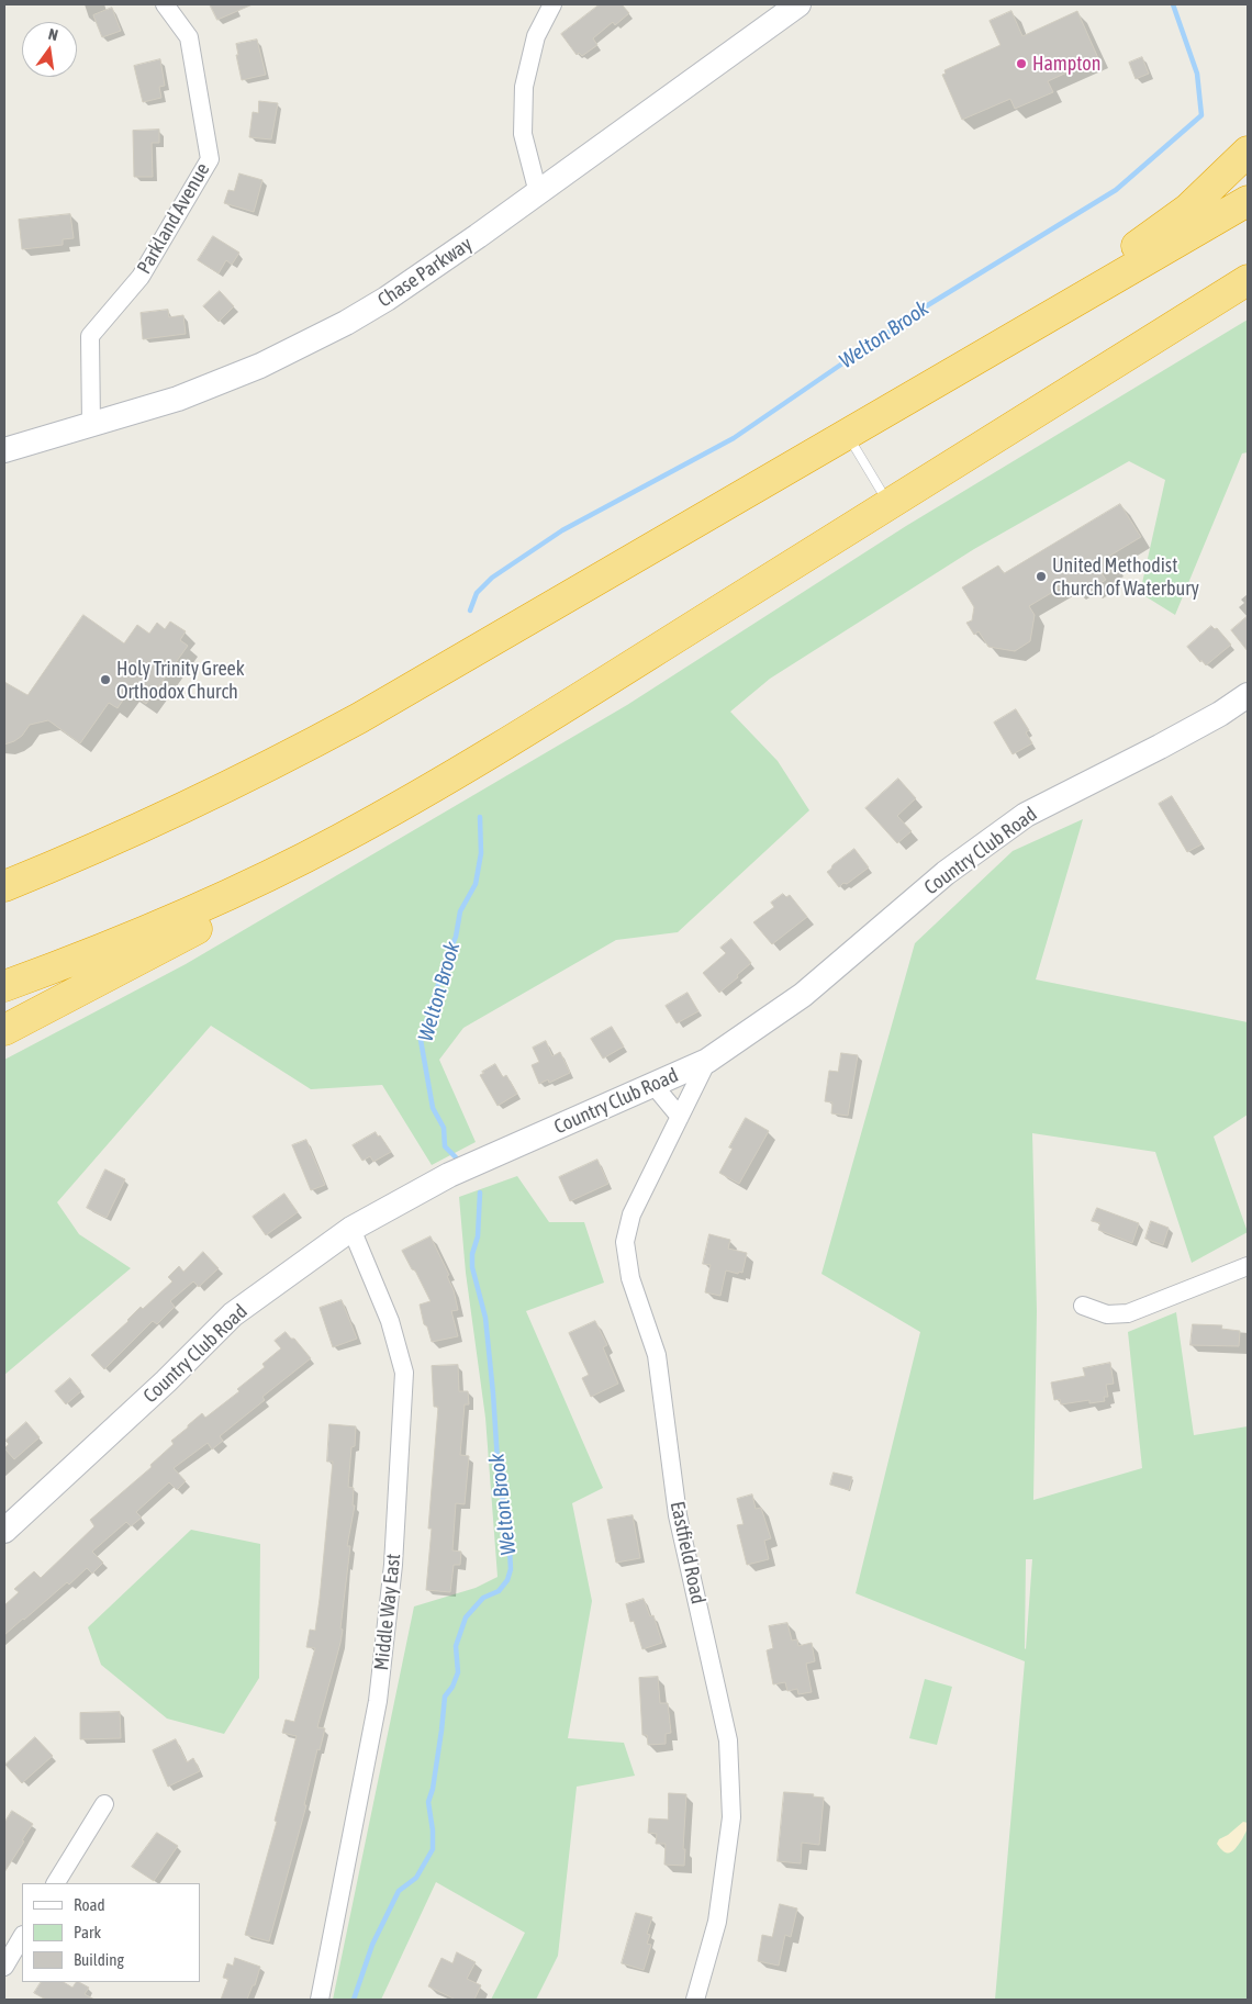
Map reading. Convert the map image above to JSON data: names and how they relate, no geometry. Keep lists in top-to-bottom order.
{
  "streets": {
    "street": [
      "Parkland Avenue",
      "Chase Parkway",
      "Country Club Road",
      "Eastfield Road",
      "Middle Way East"
    ]
  },
  "crossings": [
    ["Parkland Avenue", "Chase Parkway"],
    ["Country Club Road", "Eastfield Road"],
    ["Country Club Road", "Middle Way East"]
  ],
  "water": ["Welton Brook"],
  "places": ["Hampton", "United Methodist Church of Waterbury", "Holy Trinity Greek Orthodox Church"],
  "legend": ["Road", "Park", "Building"],
  "north": "top"
}
